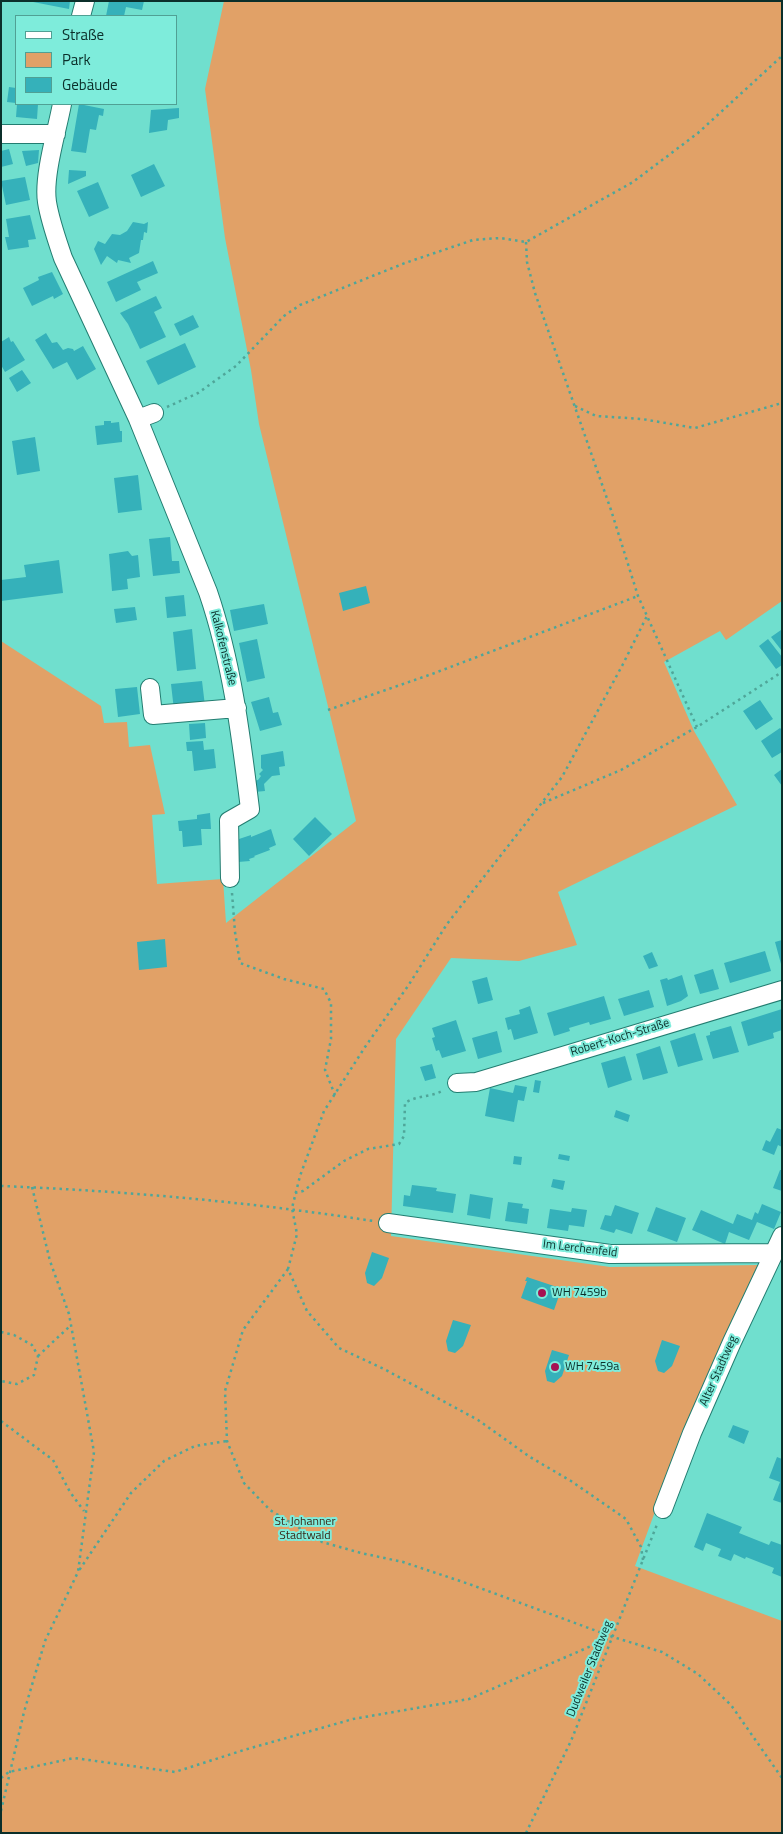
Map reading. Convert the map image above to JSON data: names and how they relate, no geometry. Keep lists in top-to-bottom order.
{
  "streets": {
    "street": [
      "Kalkofenstraße",
      "Robert-Koch-Straße",
      "Im Lerchenfeld",
      "Alter Stadtweg"
    ],
    "path": ["Dudweiler Stadtweg"]
  },
  "crossings": [
    ["Im Lerchenfeld", "Alter Stadtweg"],
    ["Alter Stadtweg", "Dudweiler Stadtweg"]
  ],
  "parks": ["St. Johanner Stadtwald"],
  "places": ["WH 7459b", "WH 7459a"],
  "legend": ["Straße", "Park", "Gebäude"]
}
